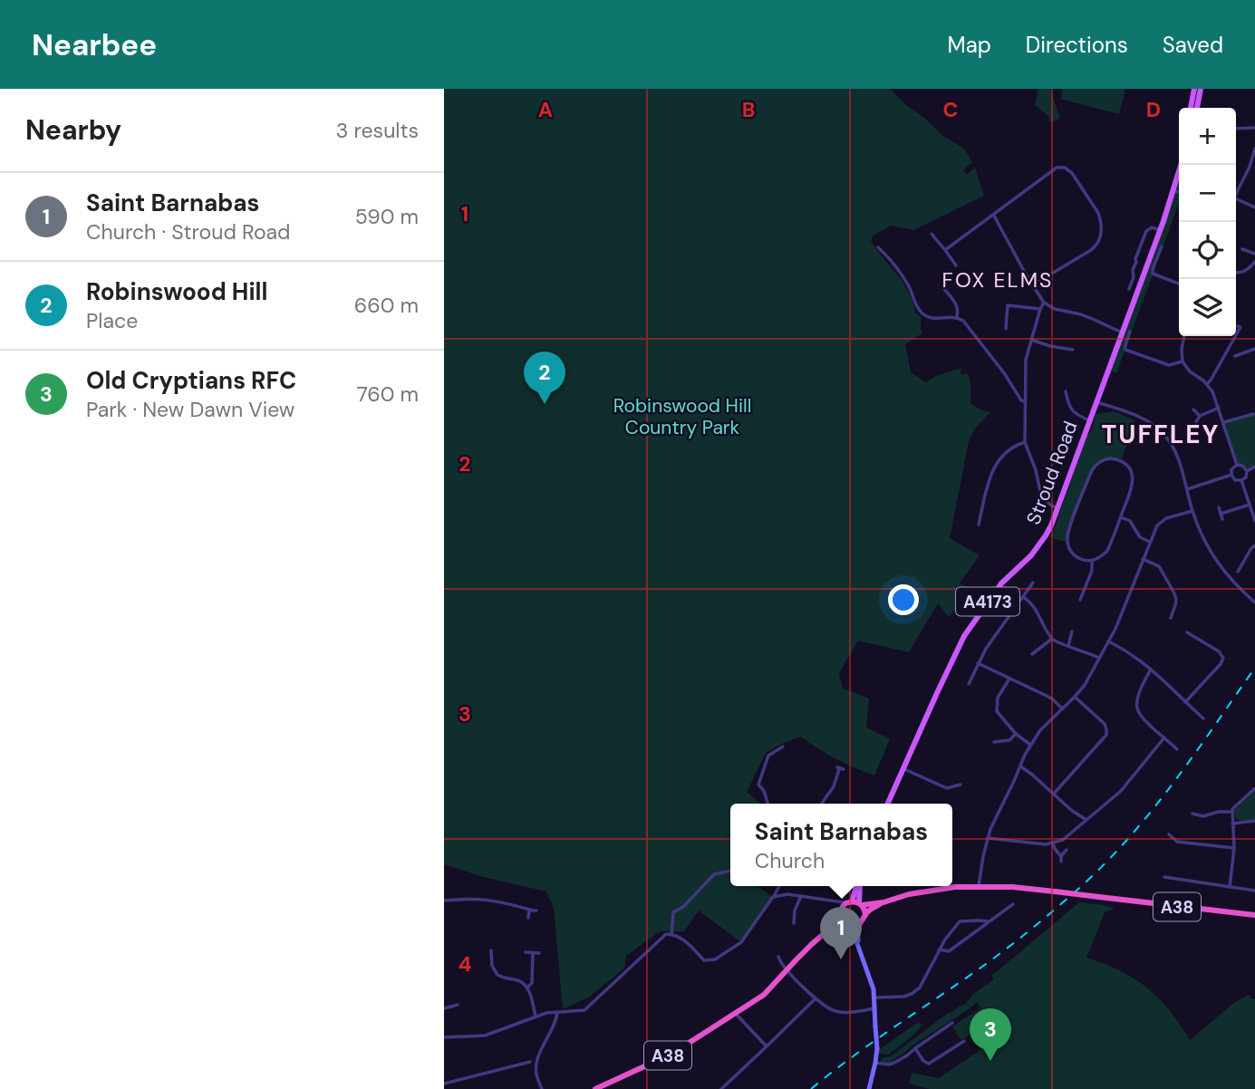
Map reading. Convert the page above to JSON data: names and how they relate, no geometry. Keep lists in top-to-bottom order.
{
  "streets": {
    "highway": ["A38"],
    "main road": ["Stroud Road", "A4173"]
  },
  "districts": ["FOX ELMS", "TUFFLEY"],
  "parks": ["Robinswood Hill Country Park"],
  "page": {
    "header": "Nearbee",
    "nav": ["Map", "Directions", "Saved"],
    "heading": ["Nearby", "3 results"],
    "map_buttons": ["+", "−"],
    "list": [
      {
        "mark": "1",
        "name": "Saint Barnabas",
        "note": "Church · Stroud Road",
        "value": "590 m"
      },
      {
        "mark": "2",
        "name": "Robinswood Hill",
        "note": "Place",
        "value": "660 m"
      },
      {
        "mark": "3",
        "name": "Old Cryptians RFC",
        "note": "Park · New Dawn View",
        "value": "760 m"
      }
    ],
    "pins": ["2", "1", "3"],
    "popup": ["Saint Barnabas", "Church"]
  },
  "grid": {
    "columns": [
      "A",
      "B",
      "C",
      "D"
    ],
    "rows": [
      "1",
      "2",
      "3",
      "4"
    ]
  }
}
